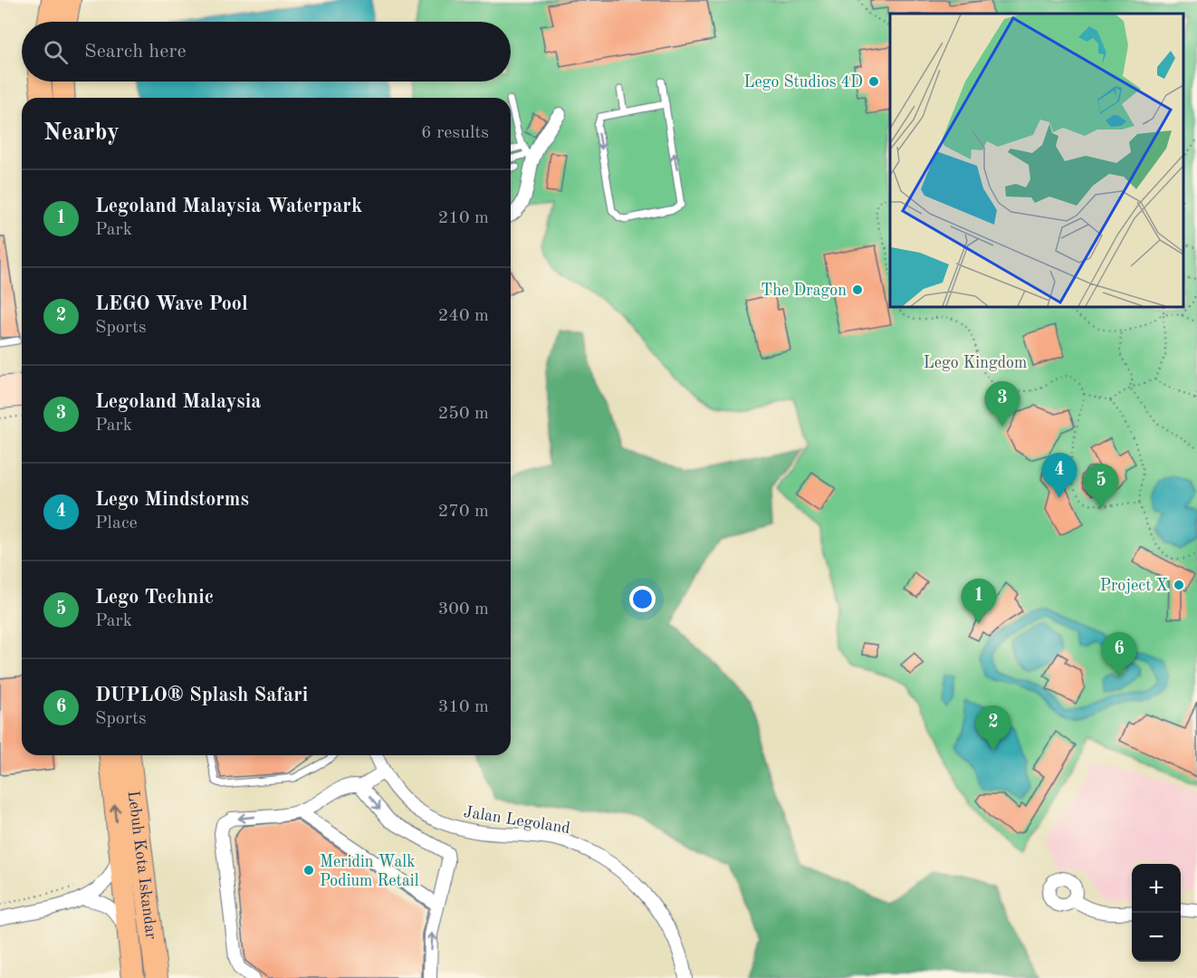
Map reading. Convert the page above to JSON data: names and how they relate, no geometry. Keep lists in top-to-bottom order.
{
  "streets": {
    "highway": ["Lebuh Kota Iskandar"],
    "street": ["Jalan Legoland"]
  },
  "parks": ["Lego Kingdom"],
  "places": [
    "Lego Studios 4D",
    "The Dragon",
    "Project X",
    "Meridin Walk Podium Retail"
  ],
  "page": {
    "search": "Search here",
    "heading": ["Nearby", "6 results"],
    "list": [
      {
        "mark": "1",
        "name": "Legoland Malaysia Waterpark",
        "note": "Park",
        "value": "210 m"
      },
      {
        "mark": "2",
        "name": "LEGO Wave Pool",
        "note": "Sports",
        "value": "240 m"
      },
      {
        "mark": "3",
        "name": "Legoland Malaysia",
        "note": "Park",
        "value": "250 m"
      },
      {
        "mark": "4",
        "name": "Lego Mindstorms",
        "note": "Place",
        "value": "270 m"
      },
      {
        "mark": "5",
        "name": "Lego Technic",
        "note": "Park",
        "value": "300 m"
      },
      {
        "mark": "6",
        "name": "DUPLO® Splash Safari",
        "note": "Sports",
        "value": "310 m"
      }
    ],
    "pins": [
      "3",
      "4",
      "5",
      "1",
      "6",
      "2"
    ],
    "map_buttons": ["+", "−"]
  }
}
